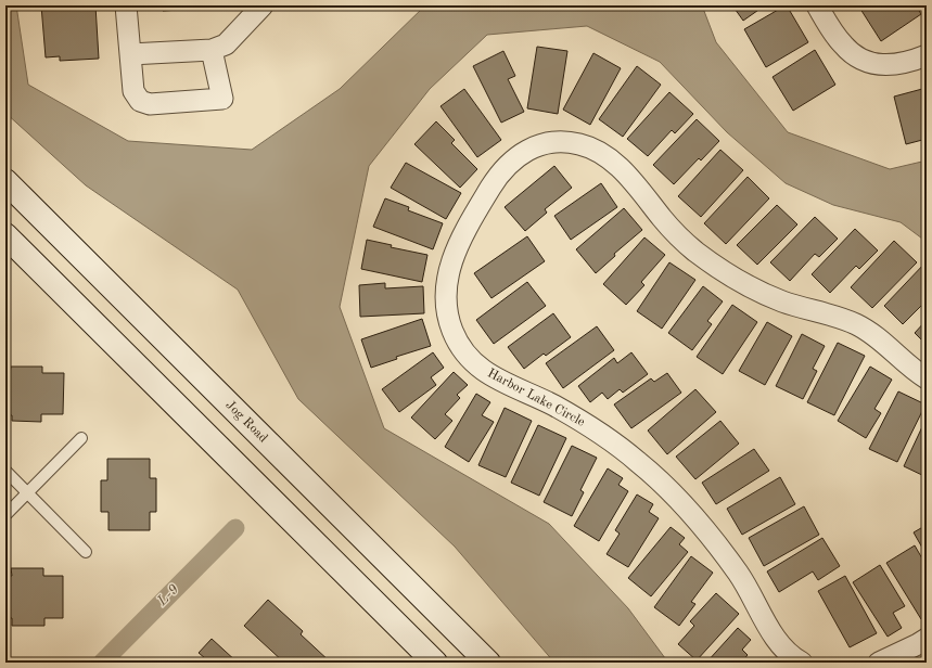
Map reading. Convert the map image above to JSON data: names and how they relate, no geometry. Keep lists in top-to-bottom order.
{
  "streets": {
    "main road": ["Jog Road"],
    "street": ["Harbor Lake Circle"]
  },
  "water": ["L-9"]
}
